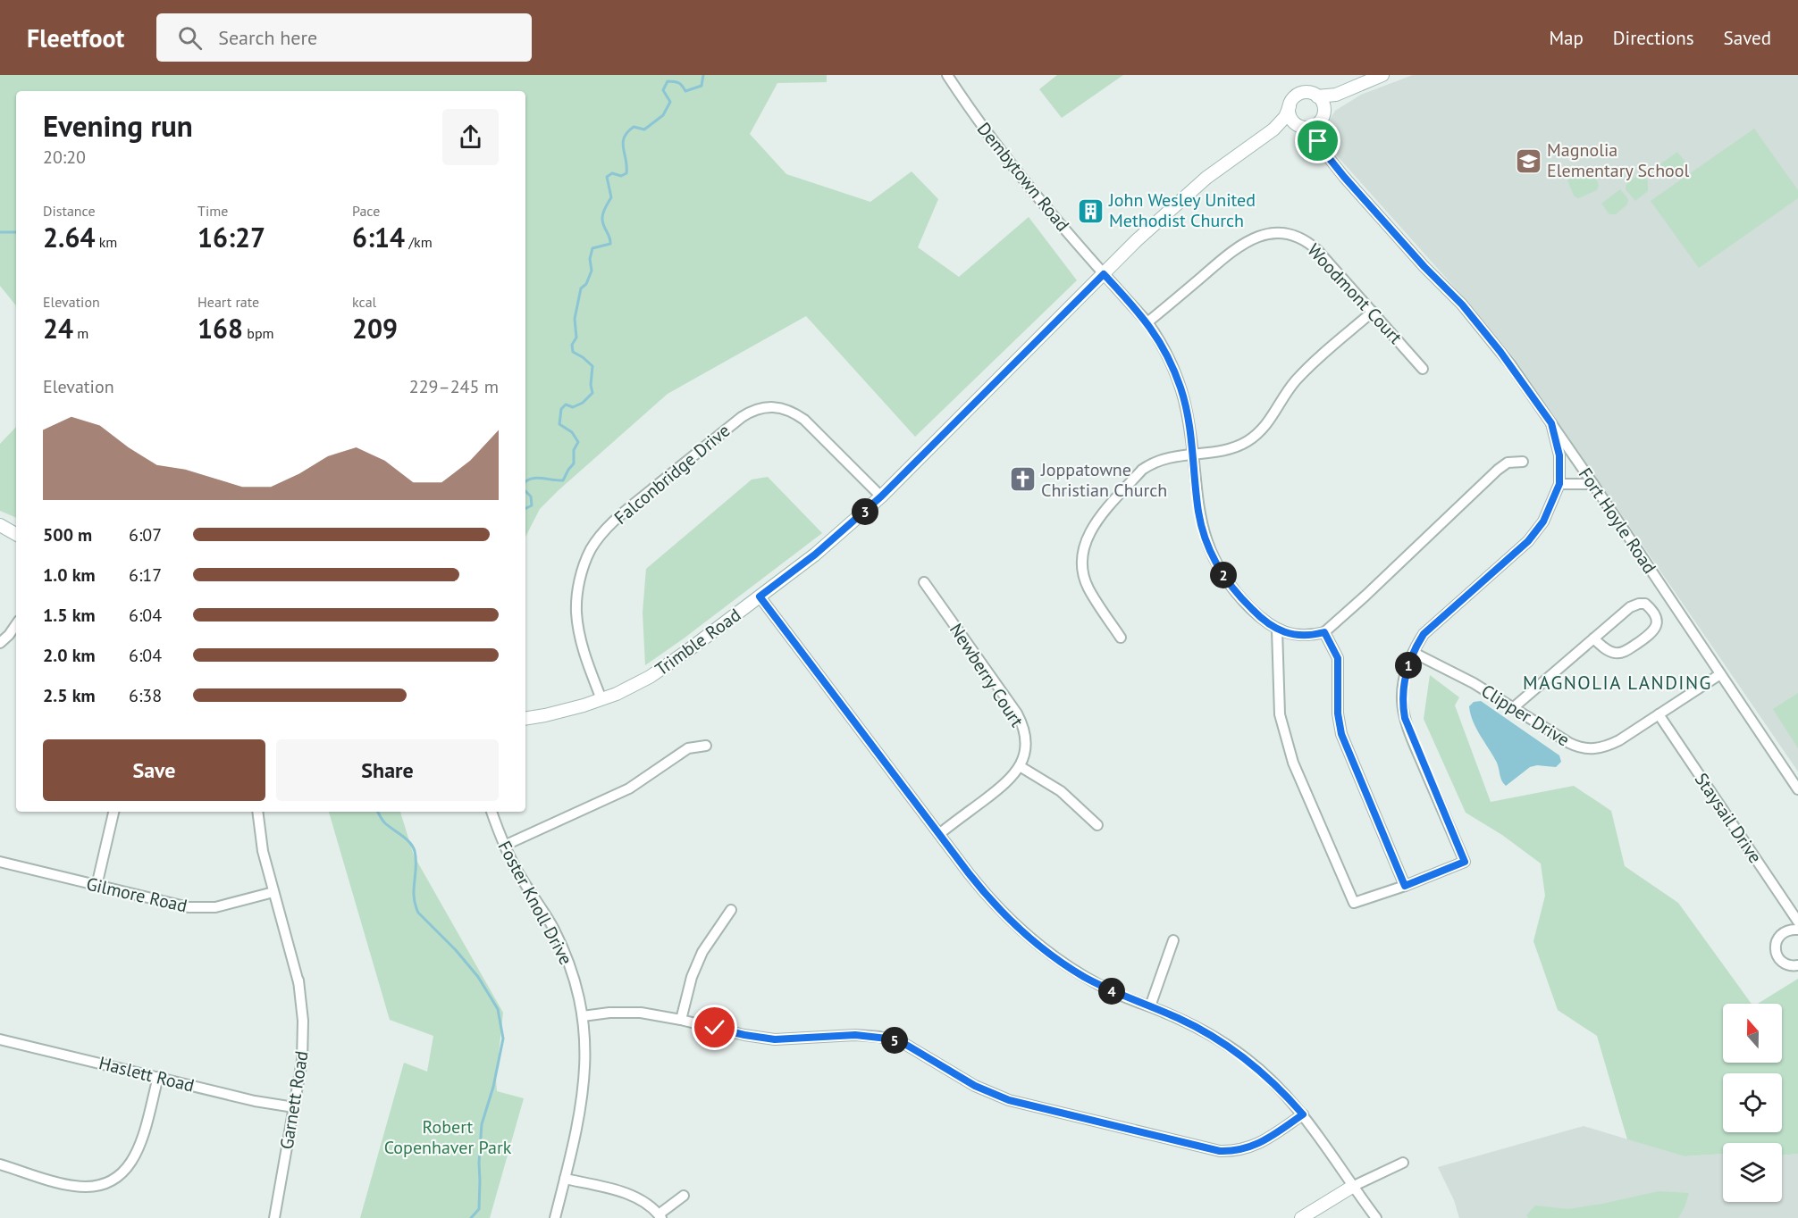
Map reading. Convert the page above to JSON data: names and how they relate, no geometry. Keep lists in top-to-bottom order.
{
  "streets": {
    "street": [
      "Dembytown Road",
      "Woodmont Court",
      "Falconbridge Drive",
      "Fort Hoyle Road",
      "Trimble Road",
      "Newberry Court",
      "Clipper Drive",
      "Staysail Drive",
      "Gilmore Road",
      "Foster Knoll Drive",
      "Haslett Road",
      "Garnett Road"
    ]
  },
  "crossings": [
    ["Dembytown Road", "Woodmont Court"],
    ["Dembytown Road", "Trimble Road"],
    ["Falconbridge Drive", "Trimble Road"],
    ["Fort Hoyle Road", "Trimble Road"],
    ["Fort Hoyle Road", "Clipper Drive"],
    ["Clipper Drive", "Staysail Drive"],
    ["Gilmore Road", "Garnett Road"],
    ["Haslett Road", "Garnett Road"]
  ],
  "districts": ["MAGNOLIA LANDING"],
  "parks": ["Robert Copenhaver Park"],
  "places": {
    "school or university": ["Magnolia Elementary School"],
    "building": ["John Wesley United Methodist Church"],
    "church": ["Joppatowne Christian Church"]
  },
  "north": "top",
  "page": {
    "header": "Fleetfoot",
    "search": "Search here",
    "nav": ["Map", "Directions", "Saved"],
    "heading": ["Evening run", "20:20"],
    "stats": [
      ["Distance", "2.64 km"],
      ["Time", "16:27"],
      ["Pace", "6:14 /km"],
      ["Elevation", "24 m"],
      ["Heart rate", "168 bpm"],
      ["kcal", "209"]
    ],
    "chart": ["Elevation", "229–245 m"],
    "pins": [
      "3",
      "2",
      "1",
      "4",
      "5"
    ],
    "list": [
      {
        "name": "500 m",
        "note": "6:07"
      },
      {
        "name": "1.0 km",
        "note": "6:17"
      },
      {
        "name": "1.5 km",
        "note": "6:04"
      },
      {
        "name": "2.0 km",
        "note": "6:04"
      },
      {
        "name": "2.5 km",
        "note": "6:38"
      }
    ],
    "buttons": ["Save", "Share"]
  }
}
